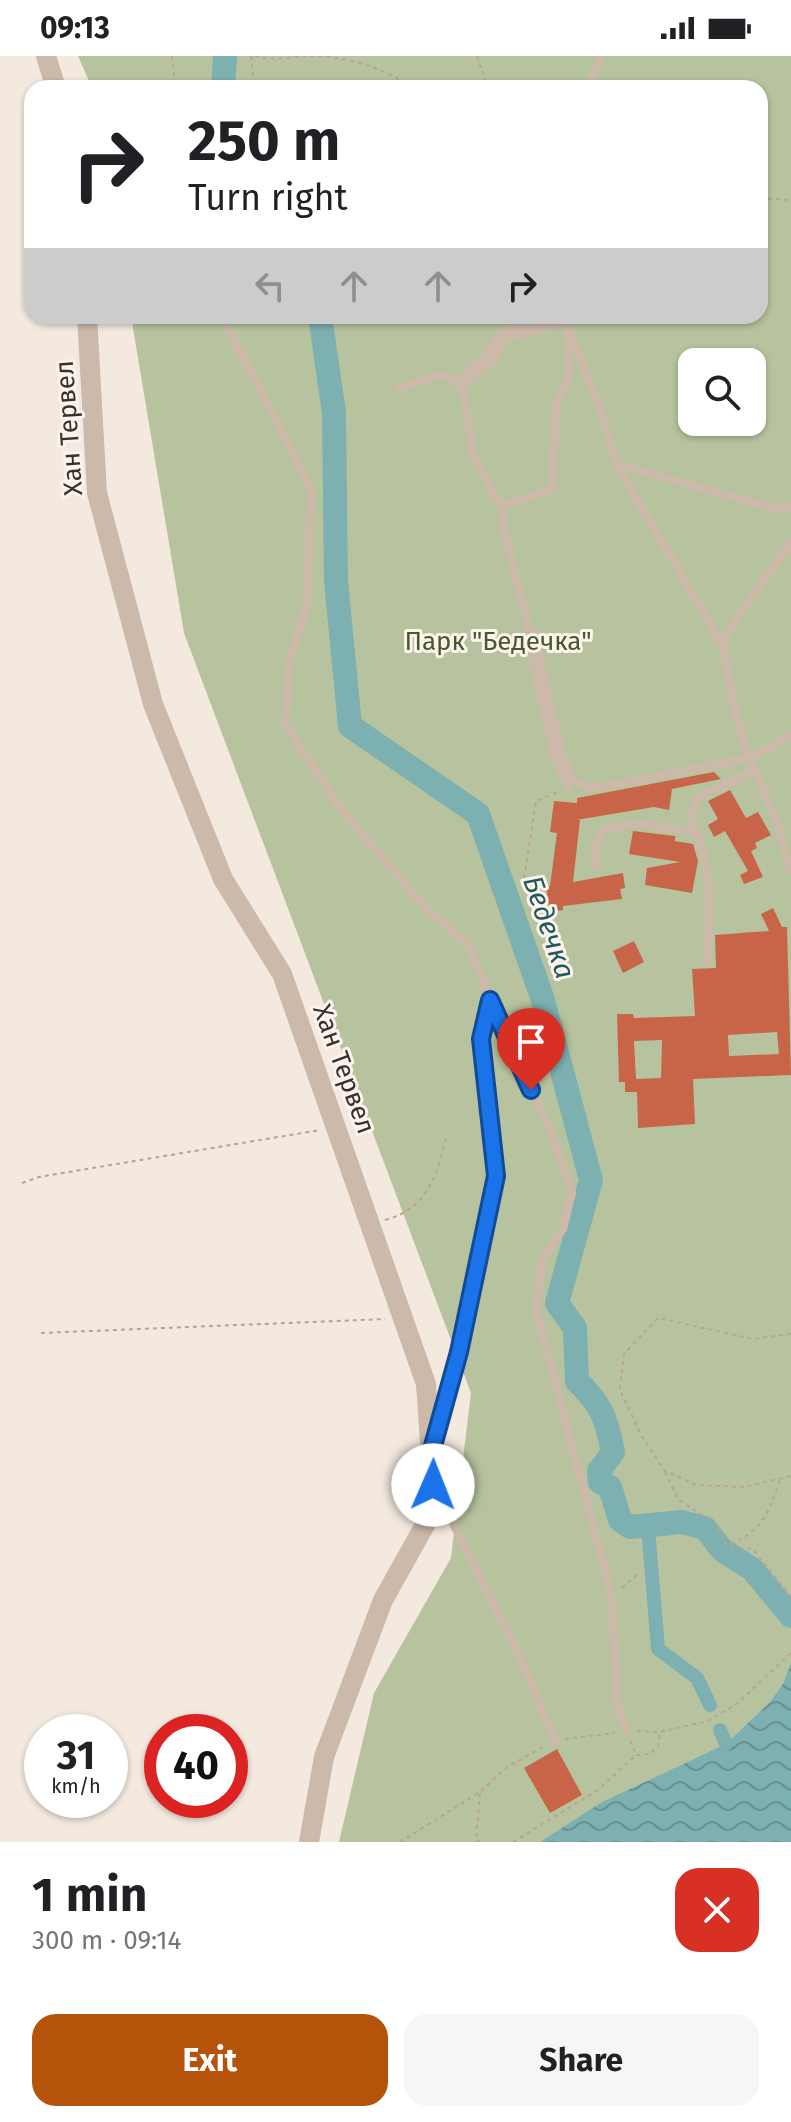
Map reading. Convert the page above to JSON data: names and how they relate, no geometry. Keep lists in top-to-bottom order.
{
  "streets": {
    "street": ["Хан Тервел"]
  },
  "water": ["Бедечка"],
  "parks": ["Парк \"Бедечка\""],
  "page": {
    "status": "09:13",
    "turn": ["250 m", "Turn right"],
    "speed": "31 km/h",
    "limit": "40",
    "heading": ["1 min", "300 m · 09:14"],
    "buttons": ["Exit", "Share"]
  }
}
